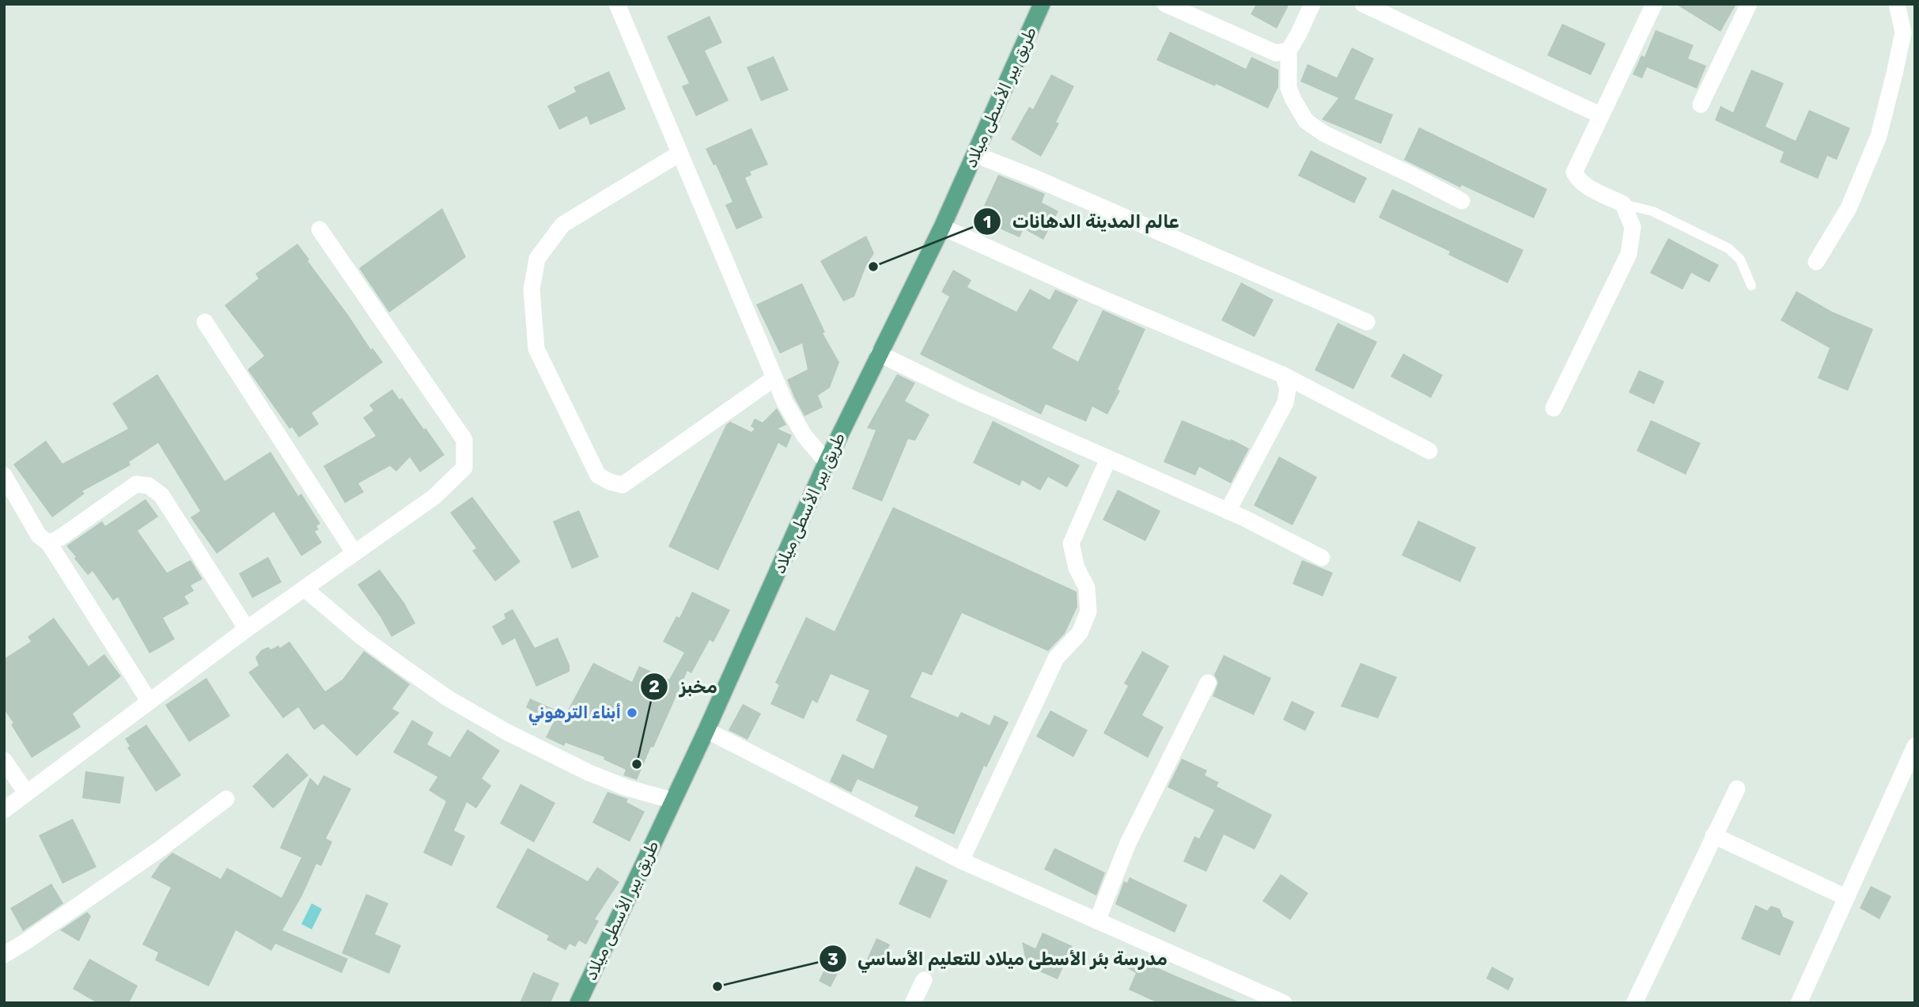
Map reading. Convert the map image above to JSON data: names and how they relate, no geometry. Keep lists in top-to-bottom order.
{
  "streets": {
    "main road": ["طريق بير الأسطى ميلاد"]
  },
  "places": [
    "عالم المدينة الدهانات",
    "أبناء الترهوني",
    "مخبز",
    "مدرسة بئر الأسطى ميلاد للتعليم الأساسي"
  ]
}
